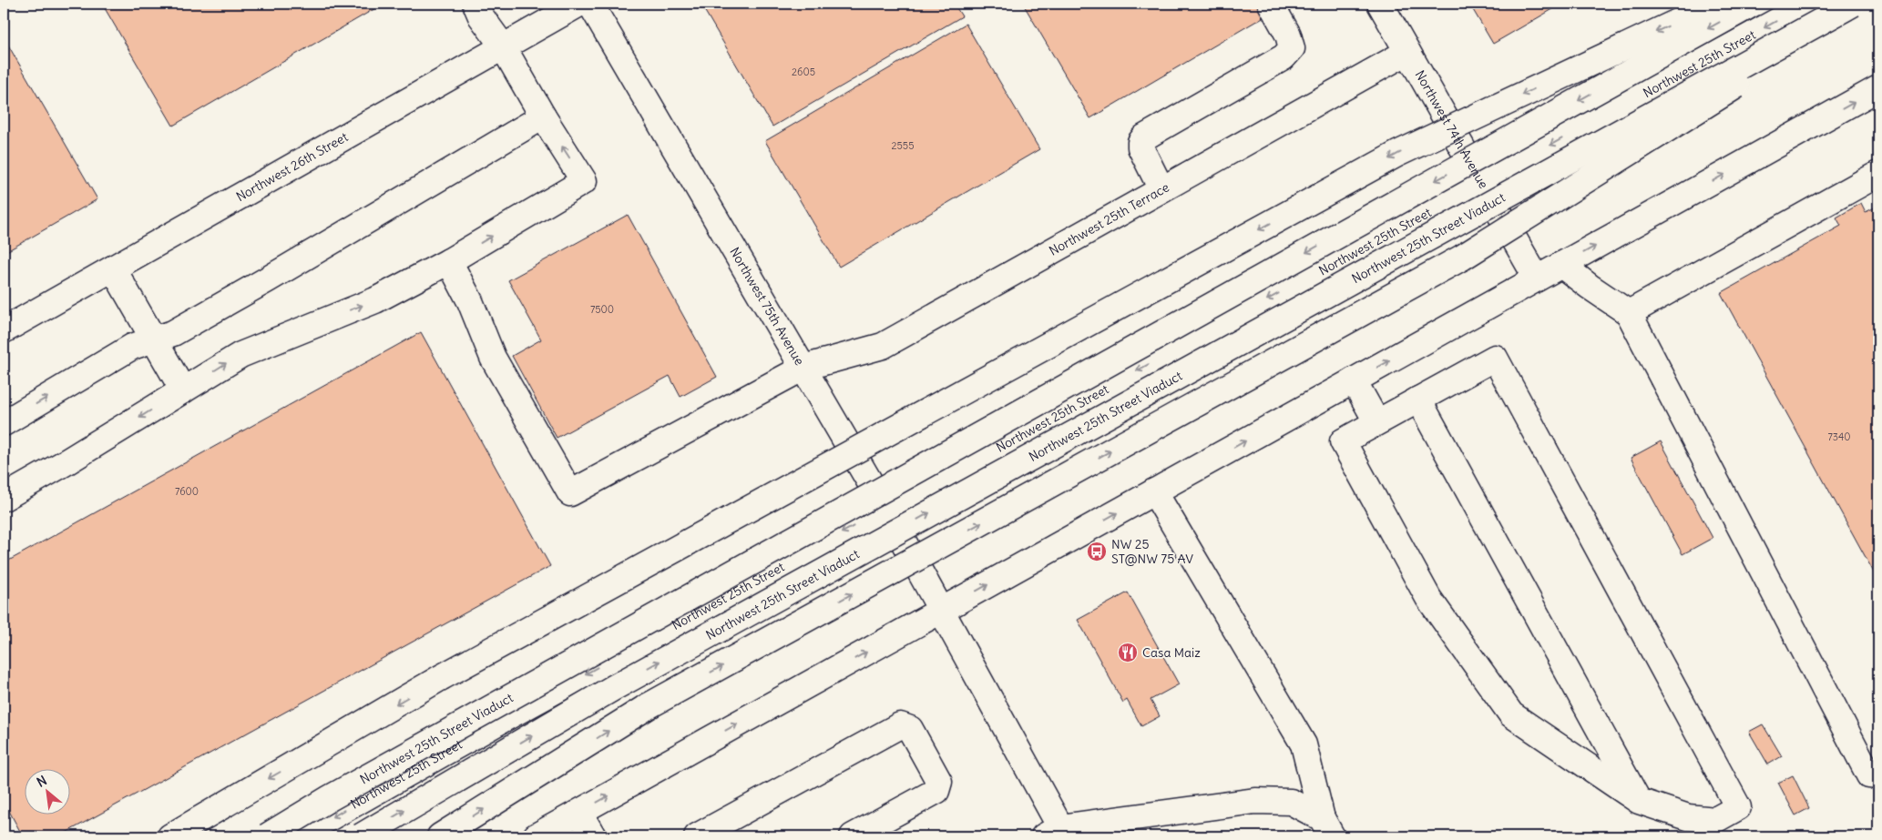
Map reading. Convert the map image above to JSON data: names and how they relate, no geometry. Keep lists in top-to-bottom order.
{
  "streets": {
    "main road": [
      "Northwest 25th Street",
      "Northwest 74th Avenue",
      "Northwest 26th Street",
      "Northwest 25th Terrace",
      "Northwest 25th Street Viaduct",
      "Northwest 75th Avenue"
    ]
  },
  "crossings": [
    ["Northwest 25th Street", "Northwest 74th Avenue"],
    ["Northwest 25th Street", "Northwest 75th Avenue"],
    ["Northwest 74th Avenue", "Northwest 25th Terrace"],
    ["Northwest 25th Terrace", "Northwest 75th Avenue"]
  ],
  "places": {
    "bus stop": ["NW 25 ST@NW 75 AV"],
    "restaurant": ["Casa Maiz"]
  },
  "house_numbers": [
    "2605",
    "2555",
    "7500",
    "7340",
    "7600"
  ],
  "north": "top left"
}
